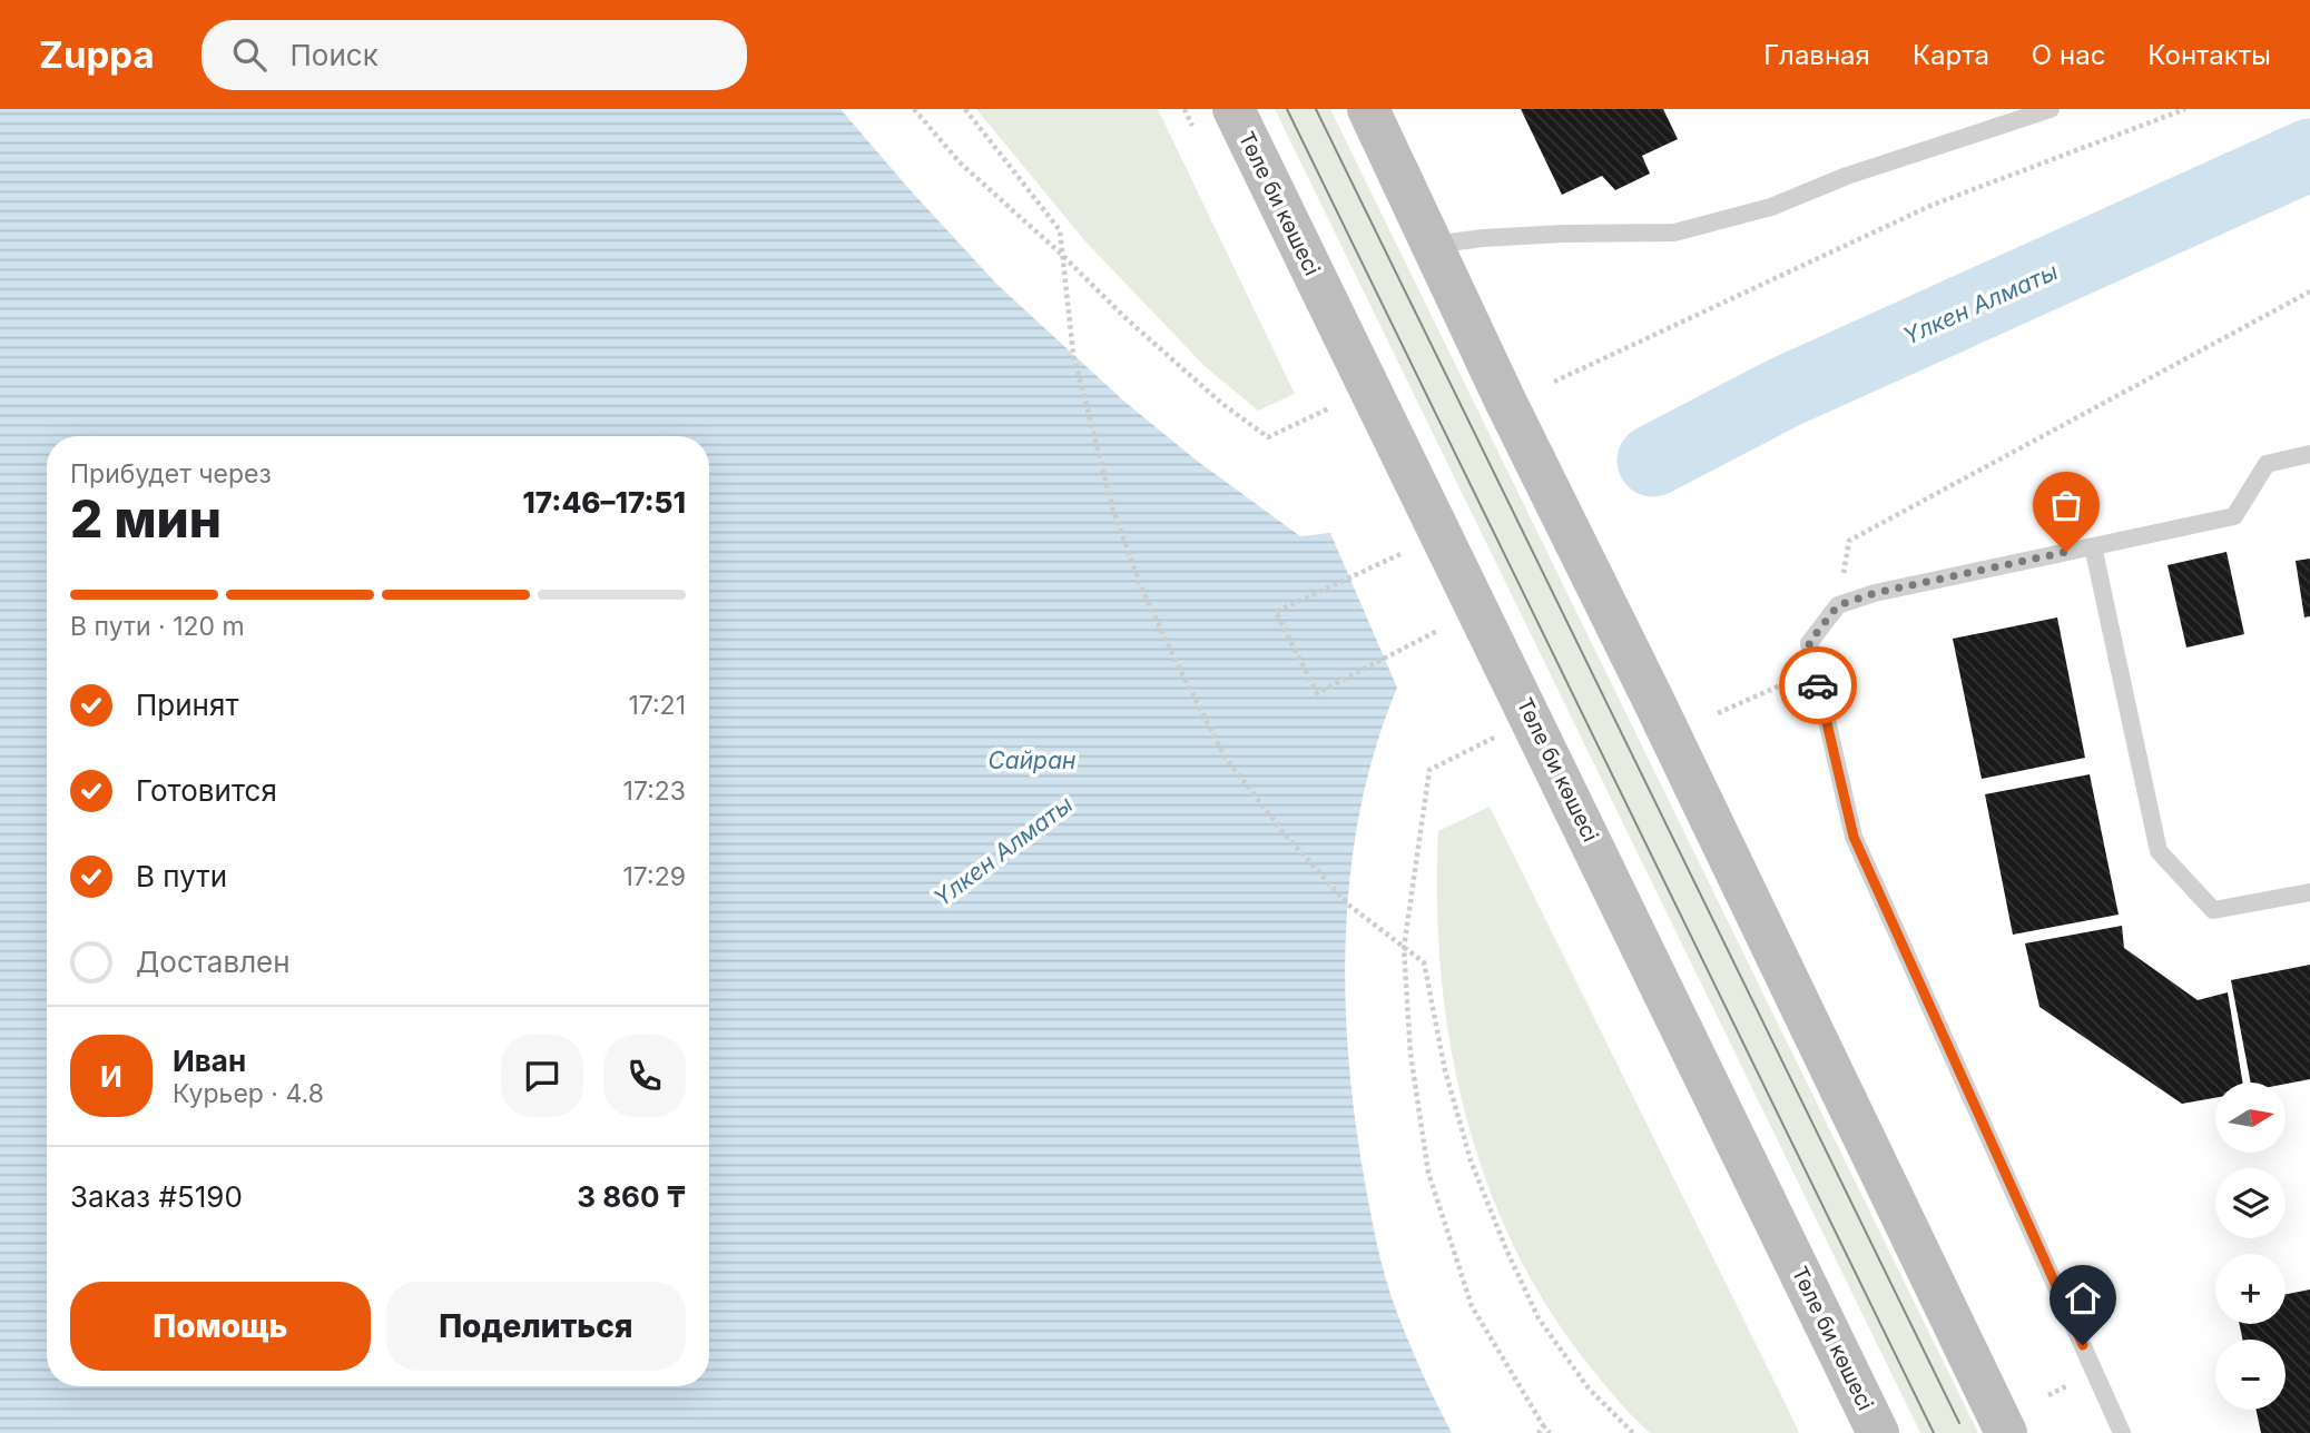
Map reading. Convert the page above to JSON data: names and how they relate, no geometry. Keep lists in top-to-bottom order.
{
  "streets": {
    "main road": ["Төле би көшесі"]
  },
  "water": ["Үлкен Алматы", "Сайран"],
  "north": "right",
  "page": {
    "header": "Zuppa",
    "search": "Поиск",
    "nav": [
      "Главная",
      "Карта",
      "О нас",
      "Контакты"
    ],
    "heading": ["2 мин", "Прибудет через", "17:46–17:51"],
    "panel": [
      "Иван",
      "Курьер · 4.8",
      "Заказ #5190",
      "3 860 ₸"
    ],
    "bar": "В пути · 120 m",
    "list": [
      ["Принят", "17:21"],
      ["Готовится", "17:23"],
      ["В пути", "17:29"],
      "Доставлен"
    ],
    "round": "И",
    "map_buttons": ["+", "−"],
    "buttons": ["Помощь", "Поделиться"]
  }
}
